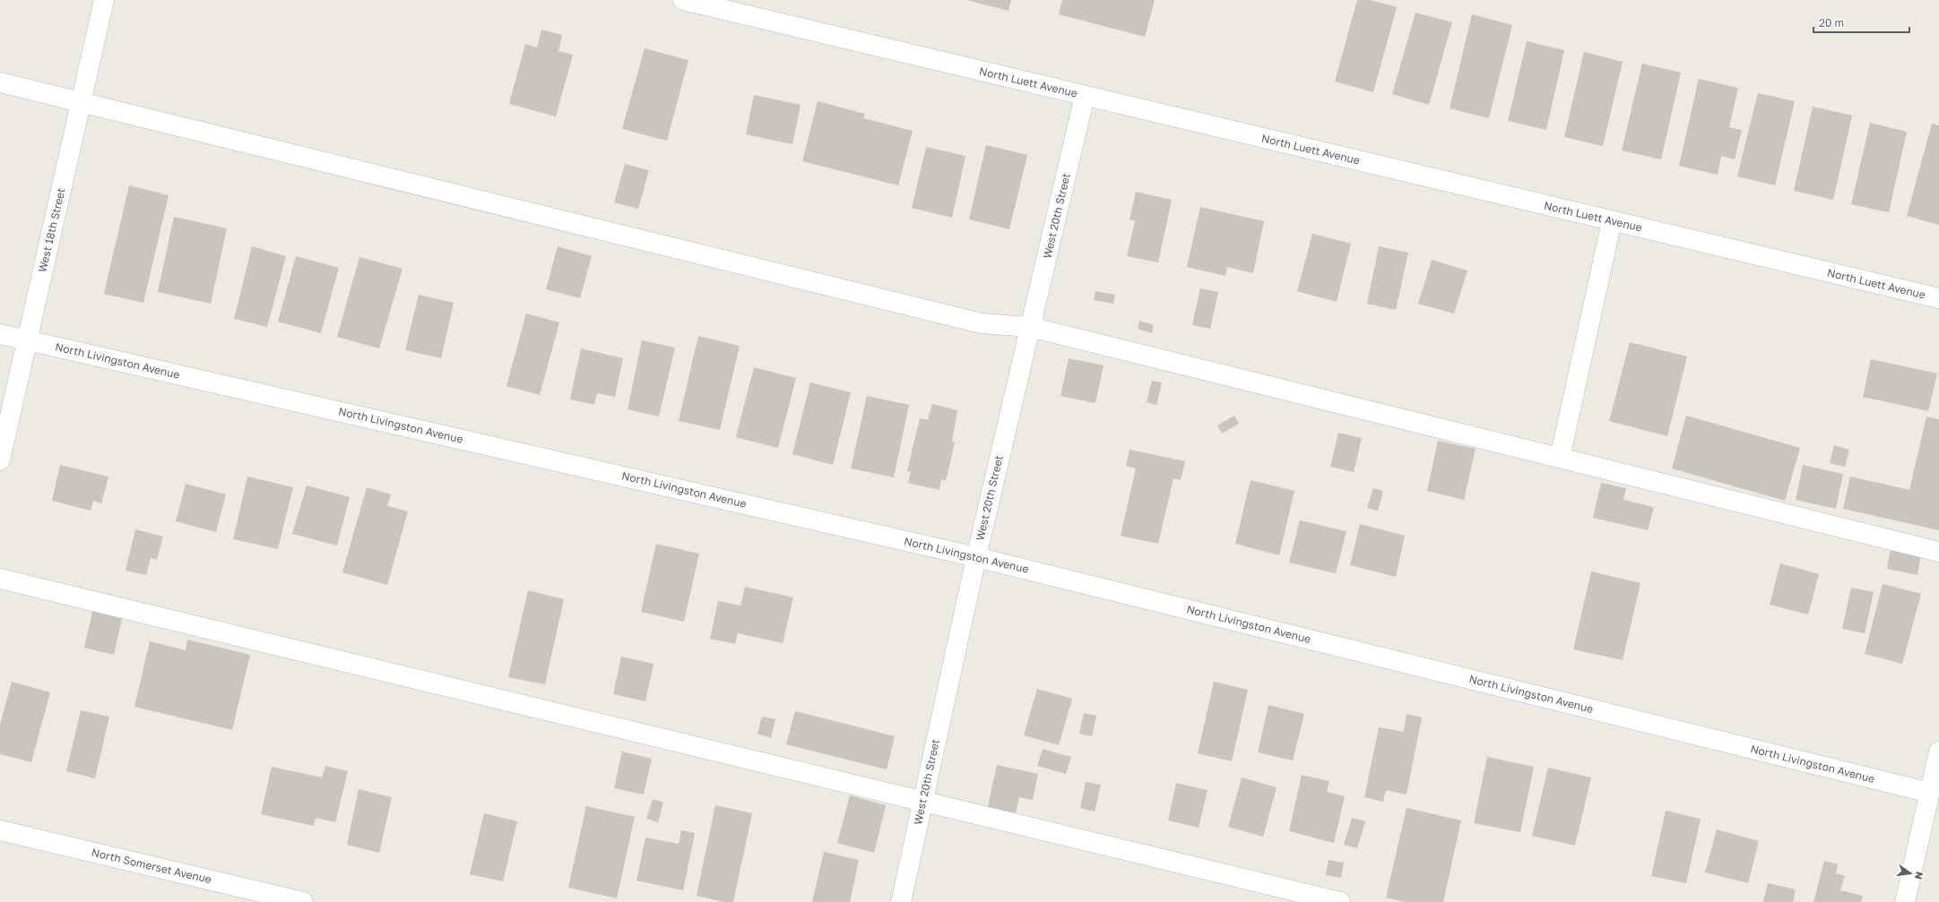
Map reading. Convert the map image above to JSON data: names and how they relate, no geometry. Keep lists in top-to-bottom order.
{
  "streets": {
    "street": [
      "North Luett Avenue",
      "West 20th Street",
      "West 18th Street",
      "North Livingston Avenue",
      "North Somerset Avenue"
    ]
  },
  "crossings": [
    ["North Luett Avenue", "West 20th Street"],
    ["West 20th Street", "North Livingston Avenue"],
    ["West 18th Street", "North Livingston Avenue"]
  ],
  "scale_bar": "20 m",
  "north": "right"
}
